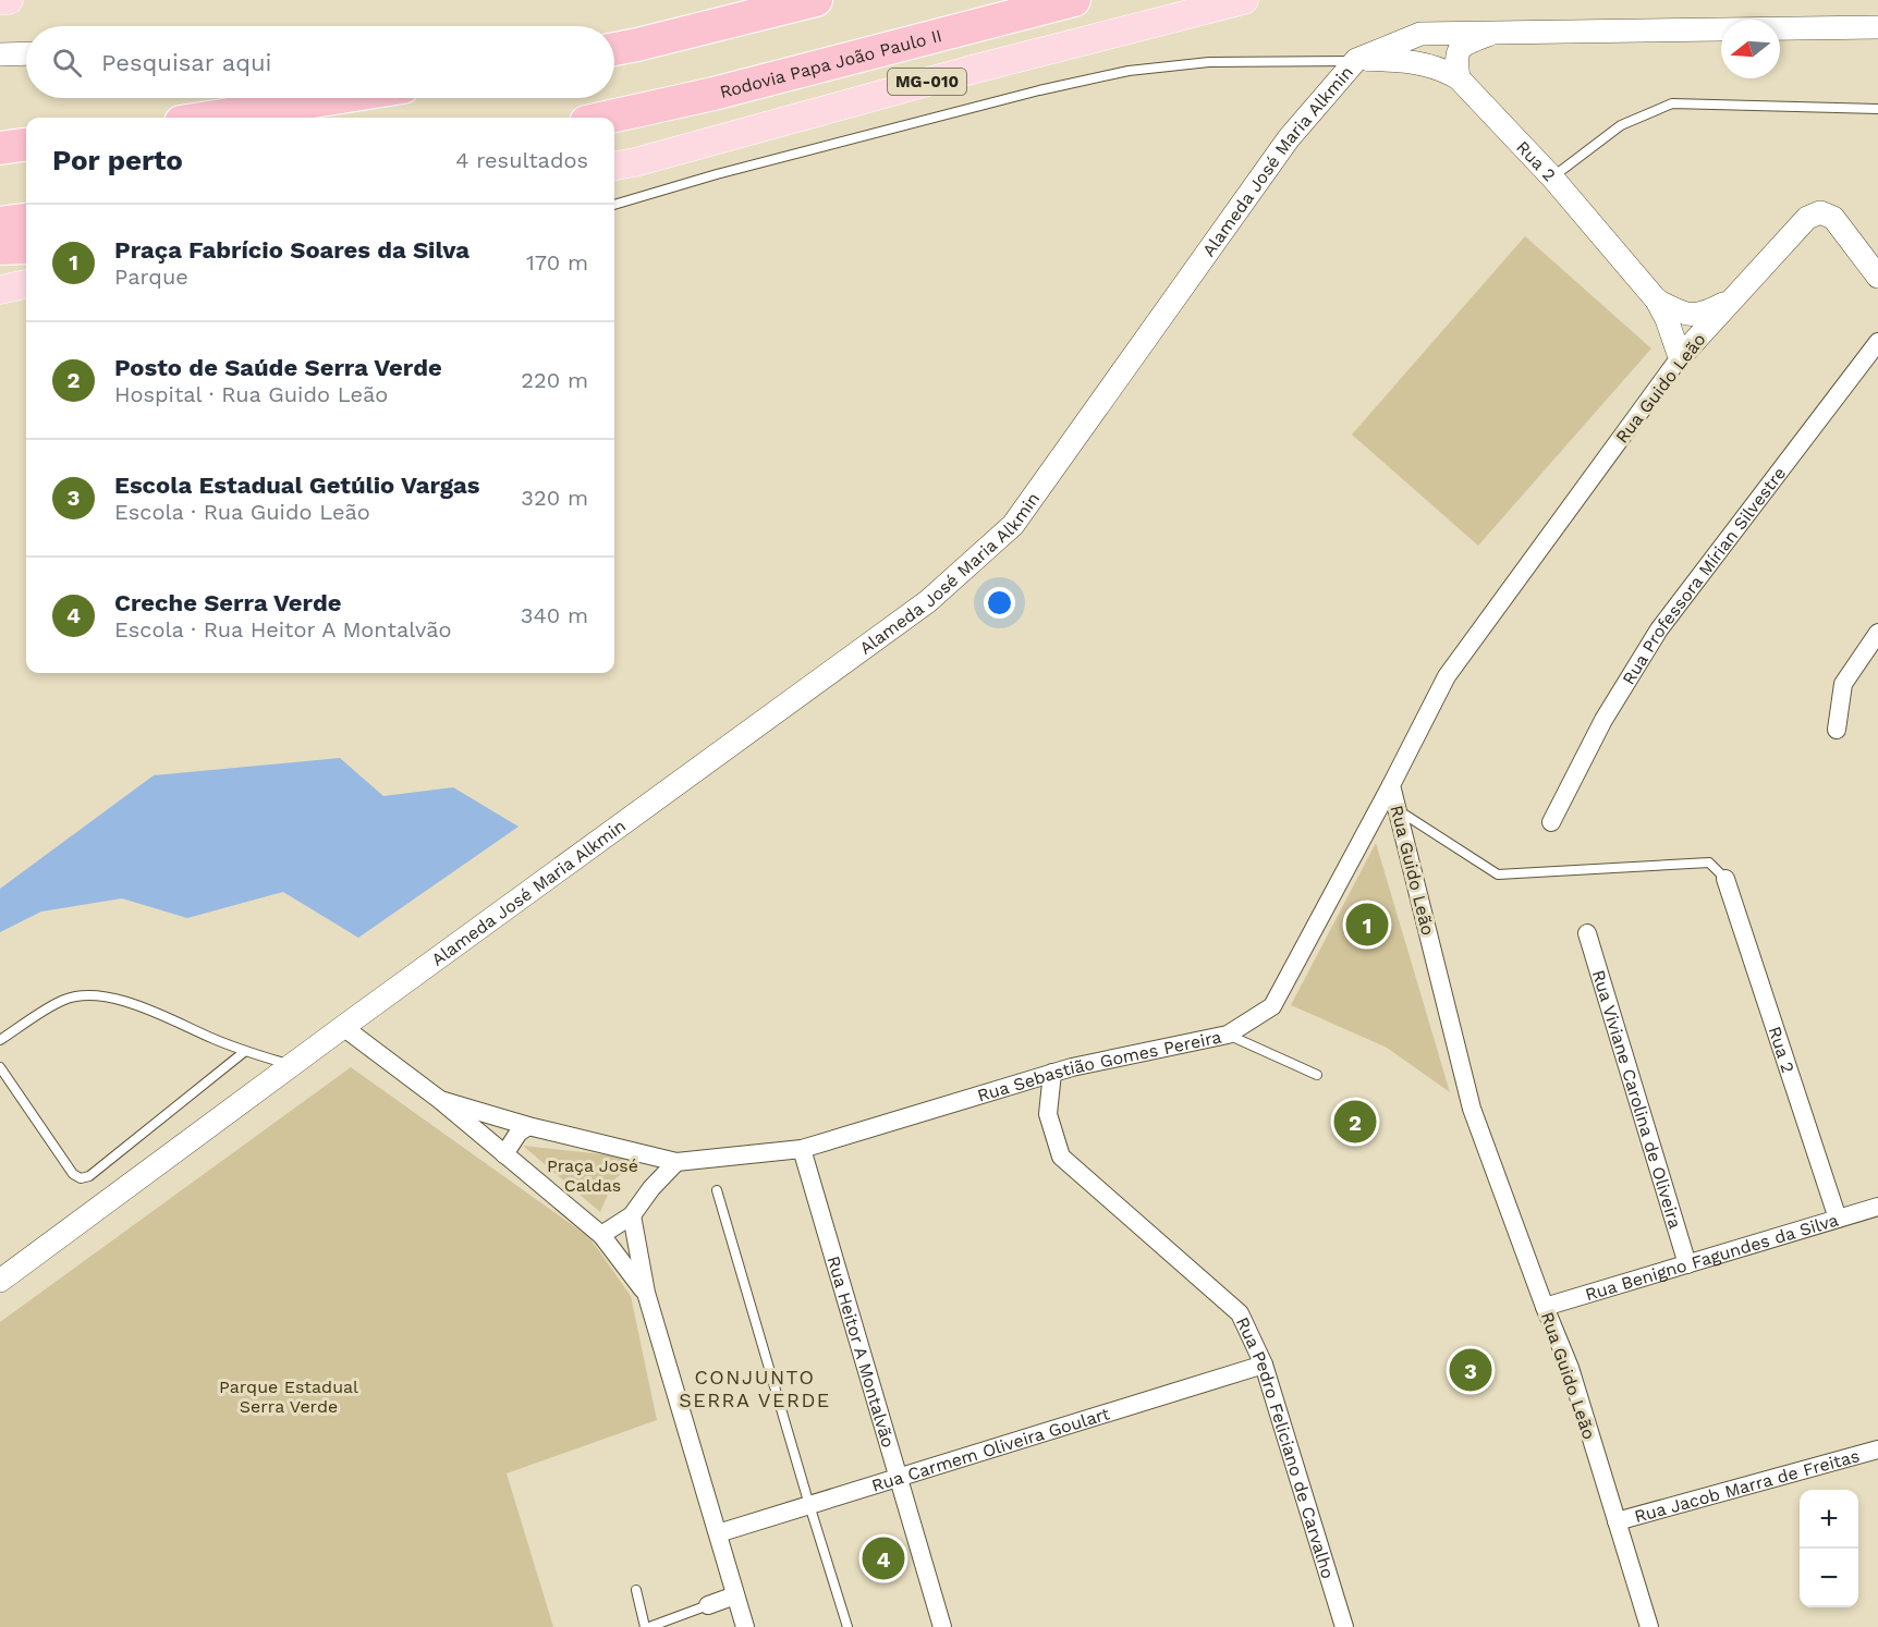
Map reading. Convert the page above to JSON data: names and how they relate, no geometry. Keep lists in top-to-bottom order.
{
  "streets": {
    "highway": ["Rodovia Papa João Paulo II", "MG-010"],
    "street": [
      "Rua 2",
      "Alameda José Maria Alkmin",
      "Rua Guido Leão",
      "Rua Professora Mírian Silvestre",
      "Rua Sebastião Gomes Pereira",
      "Rua Viviane Carolina de Oliveira",
      "Rua Benigno Fagundes da Silva",
      "Rua Heitor A Montalvão",
      "Rua Pedro Feliciano de Carvalho",
      "Rua Carmem Oliveira Goulart",
      "Rua Jacob Marra de Freitas"
    ]
  },
  "crossings": [
    ["Rua 2", "Rua Guido Leão"],
    ["Rua 2", "Rua Benigno Fagundes da Silva"],
    ["Rua Guido Leão", "Rua Sebastião Gomes Pereira"],
    ["Rua Guido Leão", "Rua Benigno Fagundes da Silva"],
    ["Rua Guido Leão", "Rua Jacob Marra de Freitas"],
    ["Rua Sebastião Gomes Pereira", "Rua Heitor A Montalvão"],
    ["Rua Sebastião Gomes Pereira", "Rua Pedro Feliciano de Carvalho"],
    ["Rua Viviane Carolina de Oliveira", "Rua Benigno Fagundes da Silva"],
    ["Rua Heitor A Montalvão", "Rua Carmem Oliveira Goulart"],
    ["Rua Pedro Feliciano de Carvalho", "Rua Carmem Oliveira Goulart"]
  ],
  "districts": ["CONJUNTO SERRA VERDE"],
  "parks": ["Praça José Caldas", "Parque Estadual Serra Verde"],
  "north": "left",
  "page": {
    "search": "Pesquisar aqui",
    "heading": ["Por perto", "4 resultados"],
    "list": [
      {
        "mark": "1",
        "name": "Praça Fabrício Soares da Silva",
        "note": "Parque",
        "value": "170 m"
      },
      {
        "mark": "2",
        "name": "Posto de Saúde Serra Verde",
        "note": "Hospital · Rua Guido Leão",
        "value": "220 m"
      },
      {
        "mark": "3",
        "name": "Escola Estadual Getúlio Vargas",
        "note": "Escola · Rua Guido Leão",
        "value": "320 m"
      },
      {
        "mark": "4",
        "name": "Creche Serra Verde",
        "note": "Escola · Rua Heitor A Montalvão",
        "value": "340 m"
      }
    ],
    "pins": [
      "1",
      "2",
      "3",
      "4"
    ],
    "map_buttons": ["+", "−"]
  }
}
